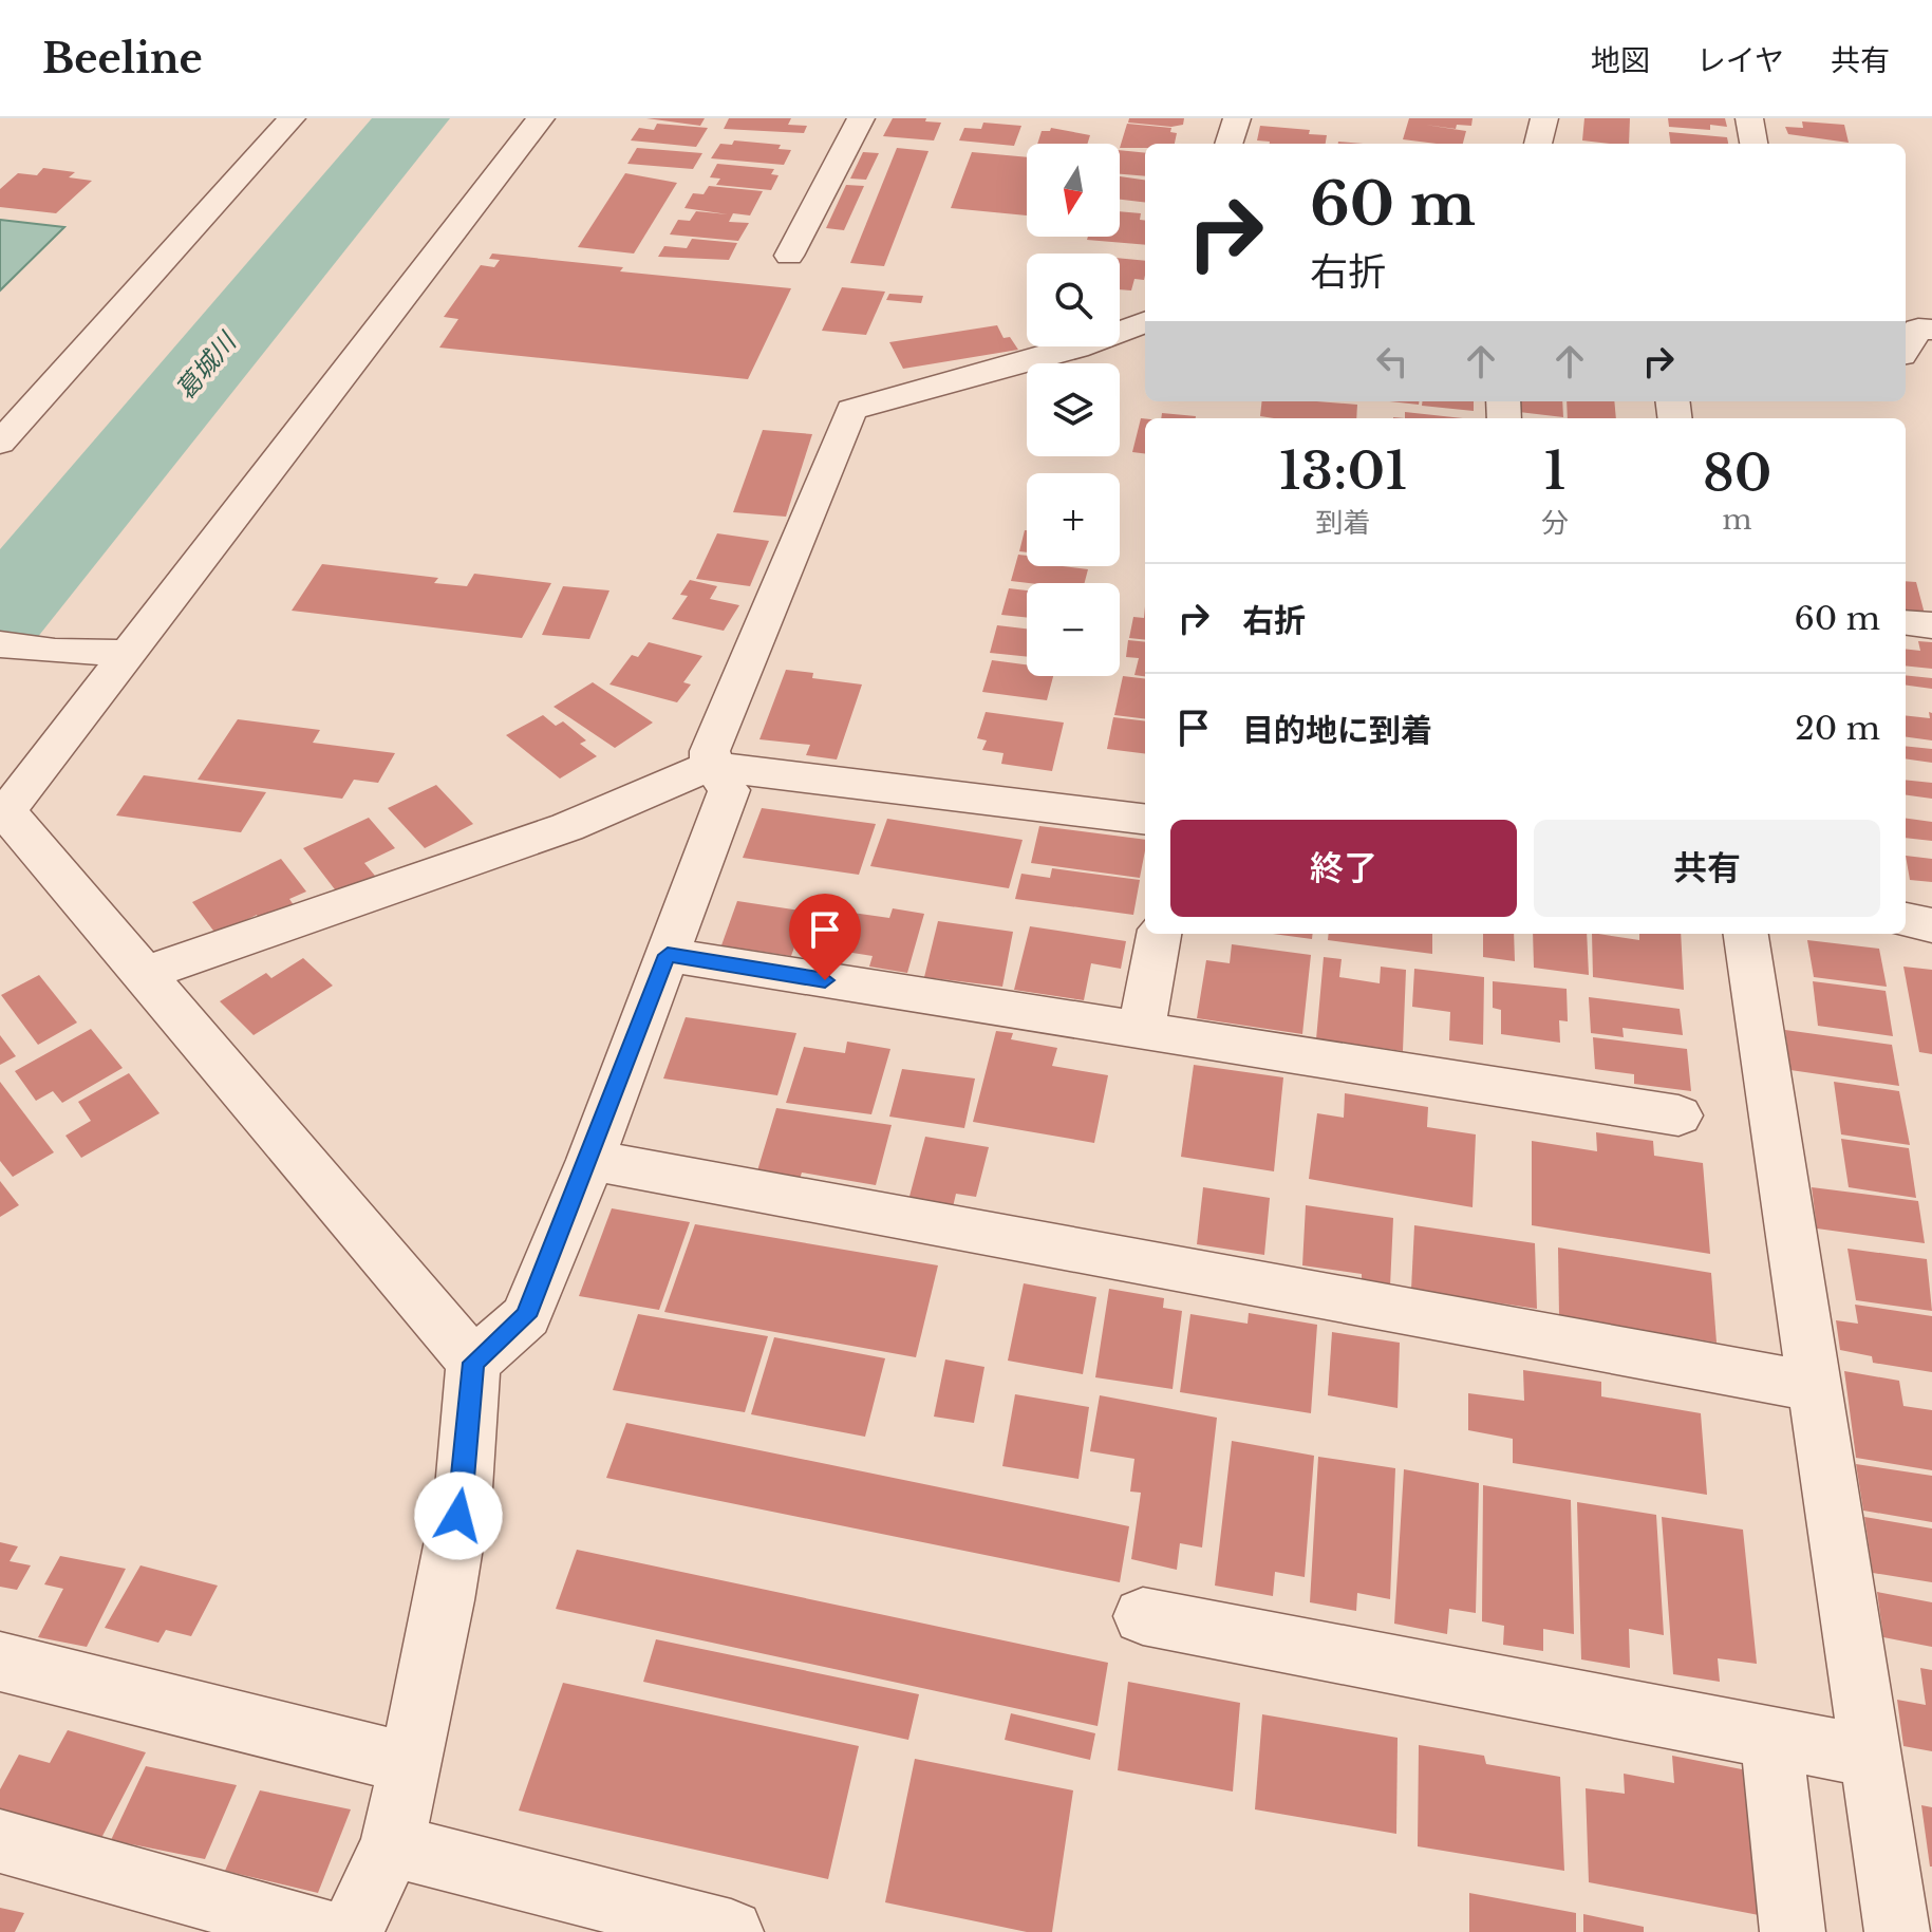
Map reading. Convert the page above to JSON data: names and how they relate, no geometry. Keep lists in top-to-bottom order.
{
  "water": ["葛城川"],
  "north": "bottom",
  "page": {
    "header": "Beeline",
    "nav": ["地図", "レイヤ", "共有"],
    "map_buttons": ["+", "−"],
    "turn": ["60 m", "右折"],
    "eta": [
      "13:01",
      "到着",
      "1",
      "分",
      "80",
      "m"
    ],
    "list": [
      {
        "name": "右折",
        "value": "60 m"
      },
      {
        "name": "目的地に到着",
        "value": "20 m"
      }
    ],
    "buttons": ["終了", "共有"]
  }
}
